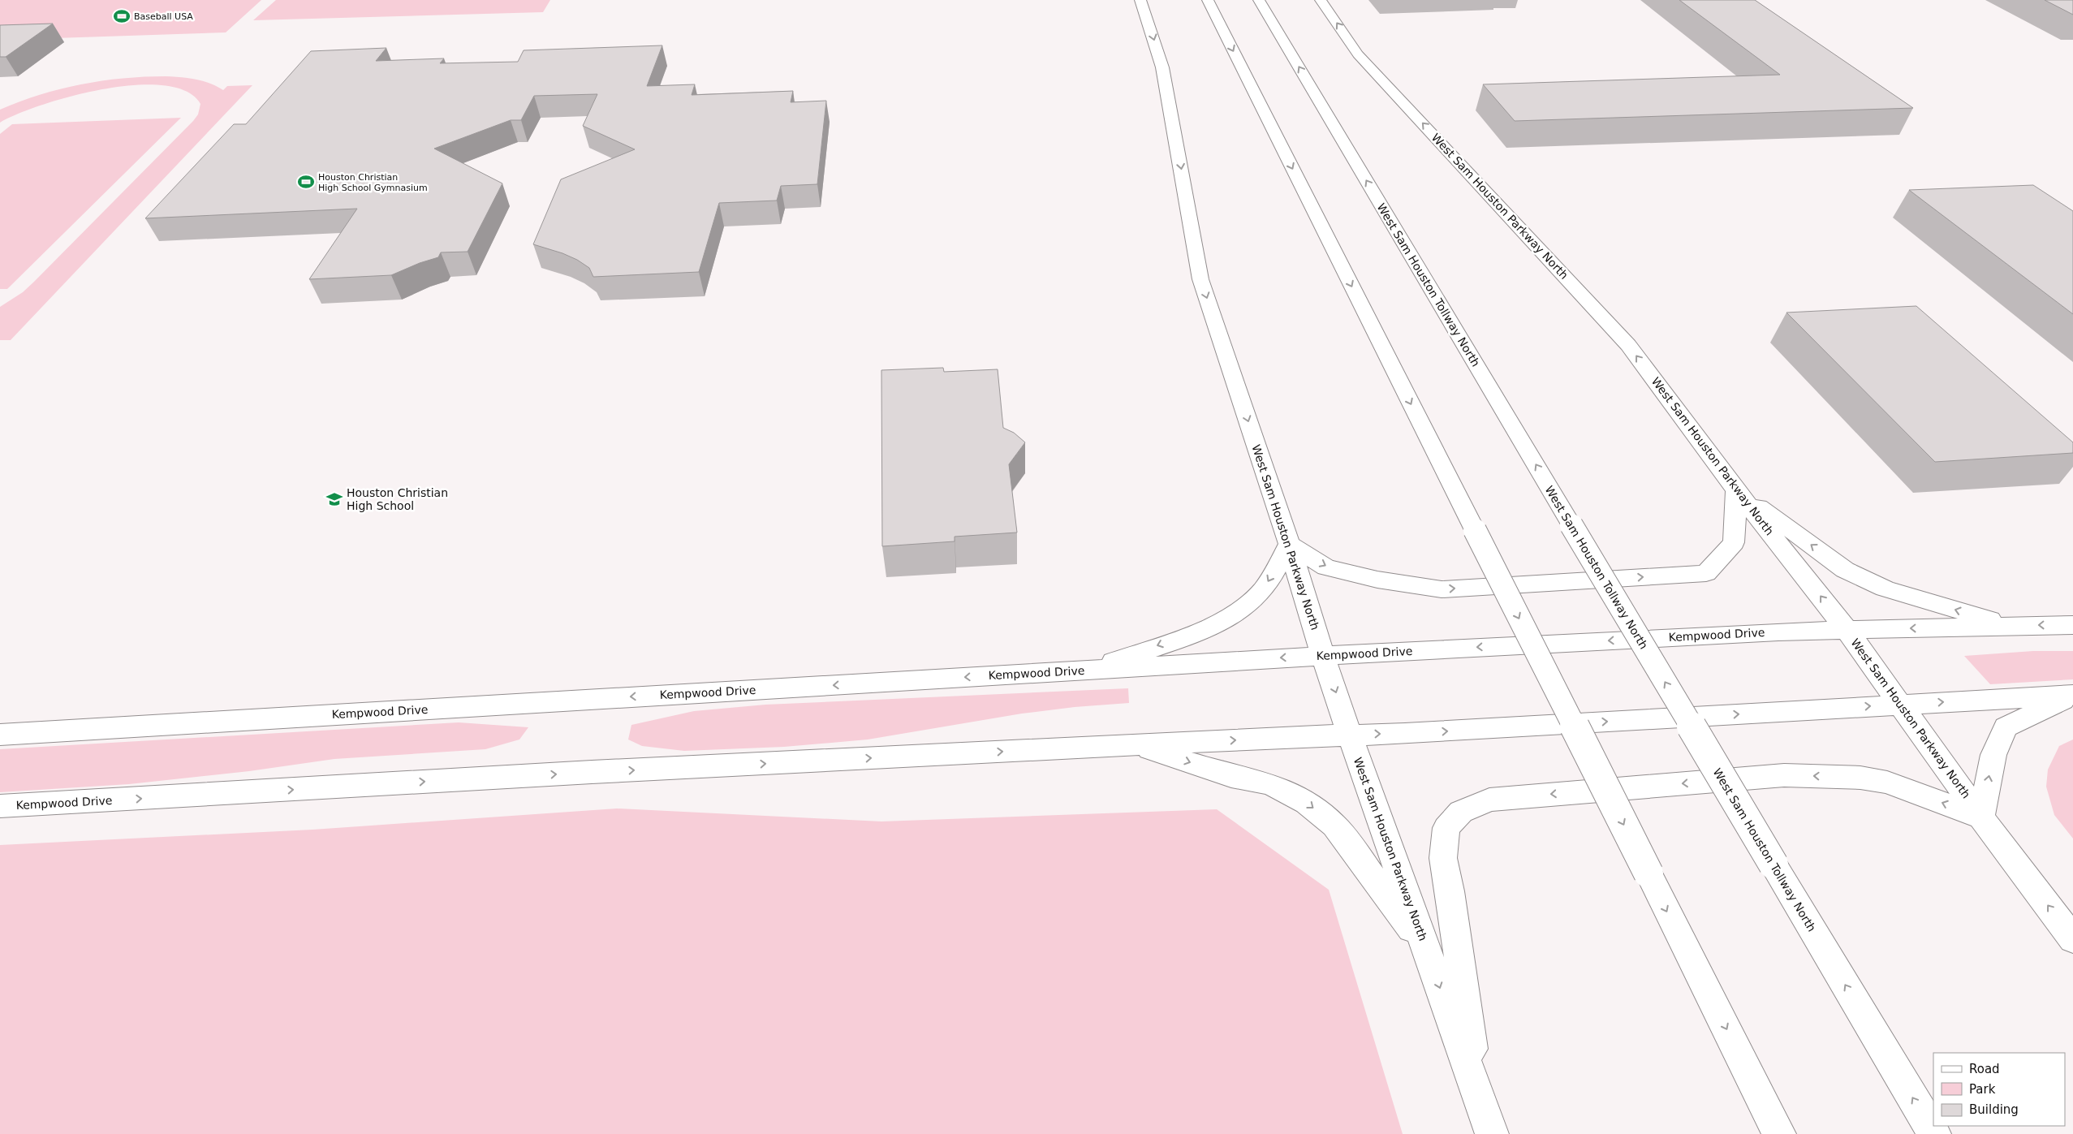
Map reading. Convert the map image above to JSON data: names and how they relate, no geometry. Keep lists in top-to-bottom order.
{
  "streets": {
    "main road": ["West Sam Houston Parkway North", "West Sam Houston Tollway North", "Kempwood Drive"]
  },
  "crossings": [
    ["West Sam Houston Parkway North", "Kempwood Drive"]
  ],
  "places": {
    "sports": ["Baseball USA", "Houston Christian High School Gymnasium"],
    "school or university": ["Houston Christian High School"]
  },
  "legend": ["Road", "Park", "Building"]
}
